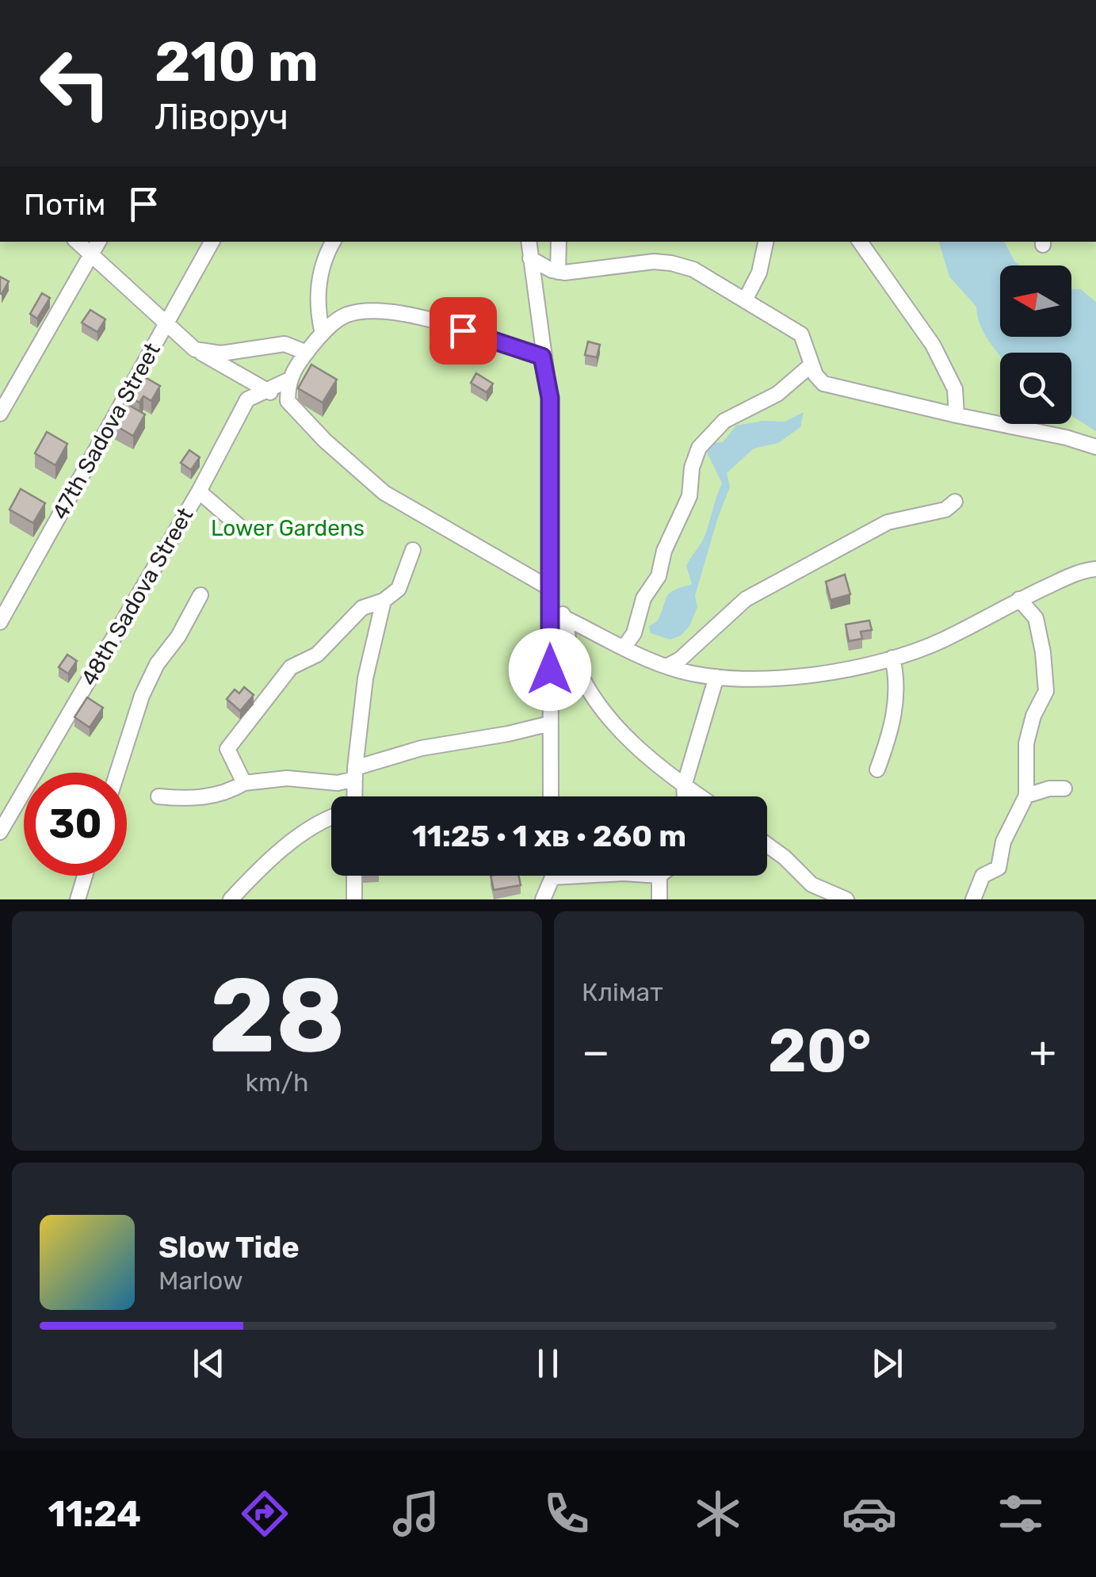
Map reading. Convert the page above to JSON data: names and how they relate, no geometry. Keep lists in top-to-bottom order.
{
  "streets": {
    "street": ["47th Sadova Street", "48th Sadova Street"]
  },
  "parks": ["Lower Gardens"],
  "north": "left",
  "page": {
    "turn": ["210 m", "Ліворуч"],
    "then": "Потім",
    "limit": "30",
    "trip": "11:25 · 1 хв · 260 m",
    "tile": [
      ["28", "km/h"],
      "Клімат"
    ],
    "heat": ["−", "20°", "+"],
    "song": ["Slow Tide", "Marlow"],
    "tabs": "11:24"
  }
}
